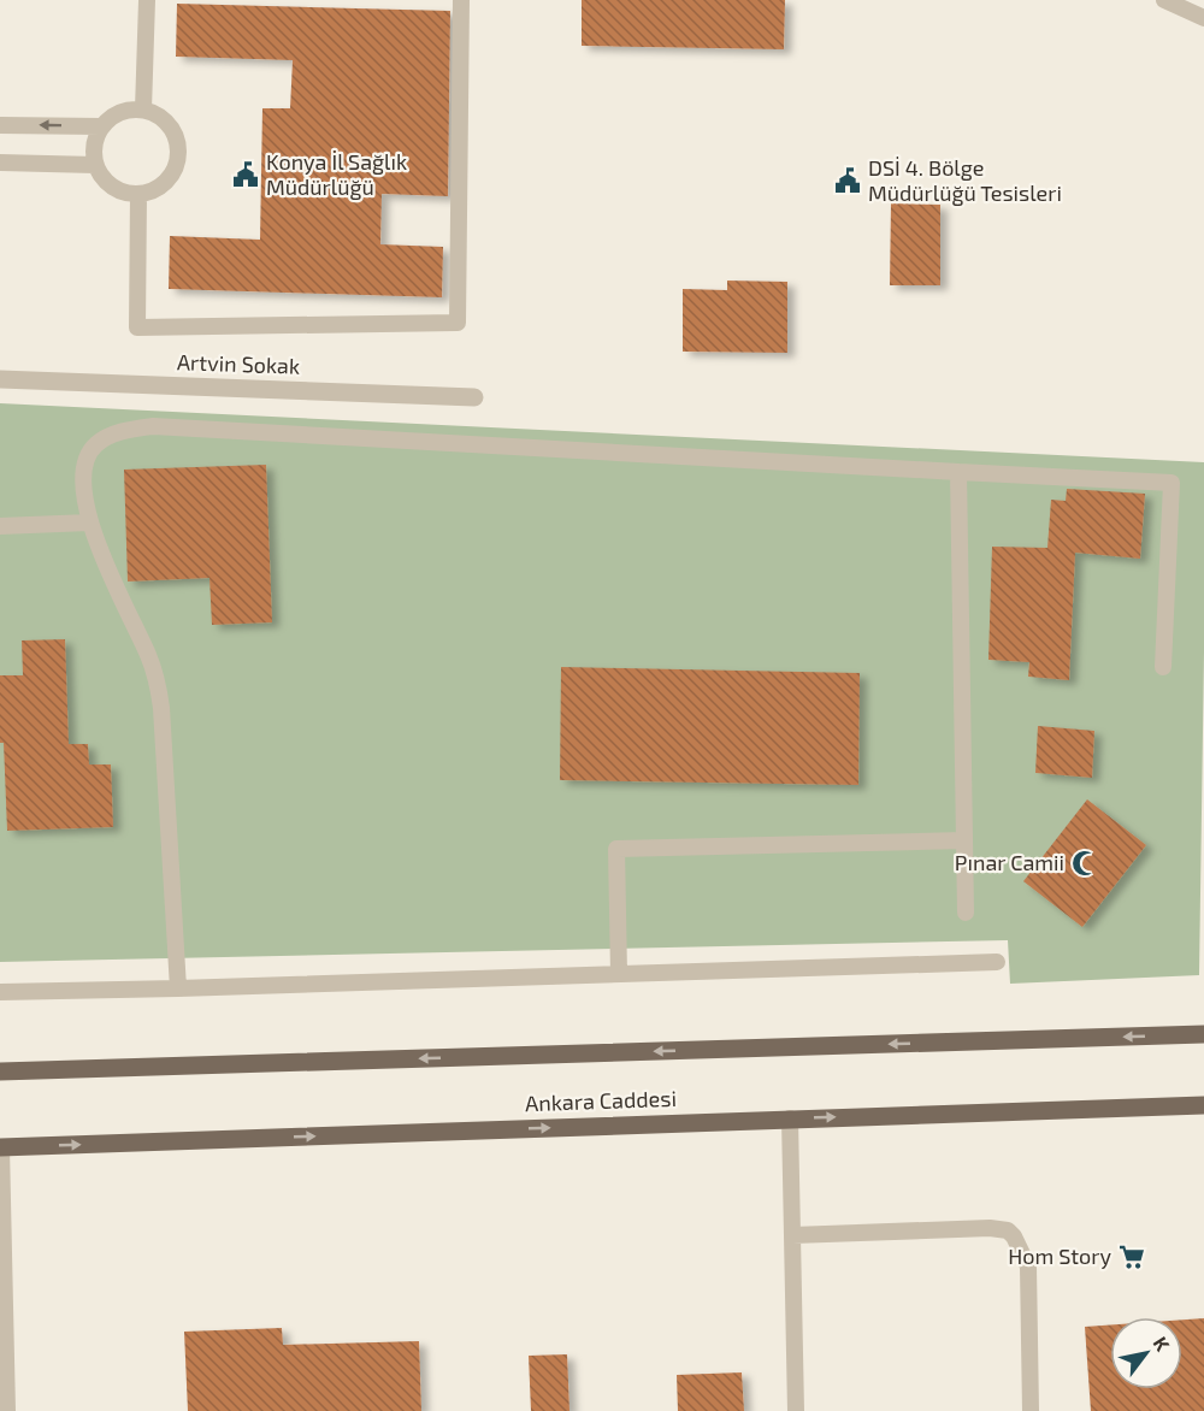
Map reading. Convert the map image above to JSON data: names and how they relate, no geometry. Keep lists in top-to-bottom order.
{
  "streets": {
    "main road": ["Ankara Caddesi"],
    "street": ["Artvin Sokak"]
  },
  "places": {
    "public building": ["Konya İl Sağlık Müdürlüğü", "DSİ 4. Bölge Müdürlüğü Tesisleri"],
    "mosque": ["Pınar Camii"],
    "supermarket": ["Hom Story"]
  },
  "north": "top right"
}
